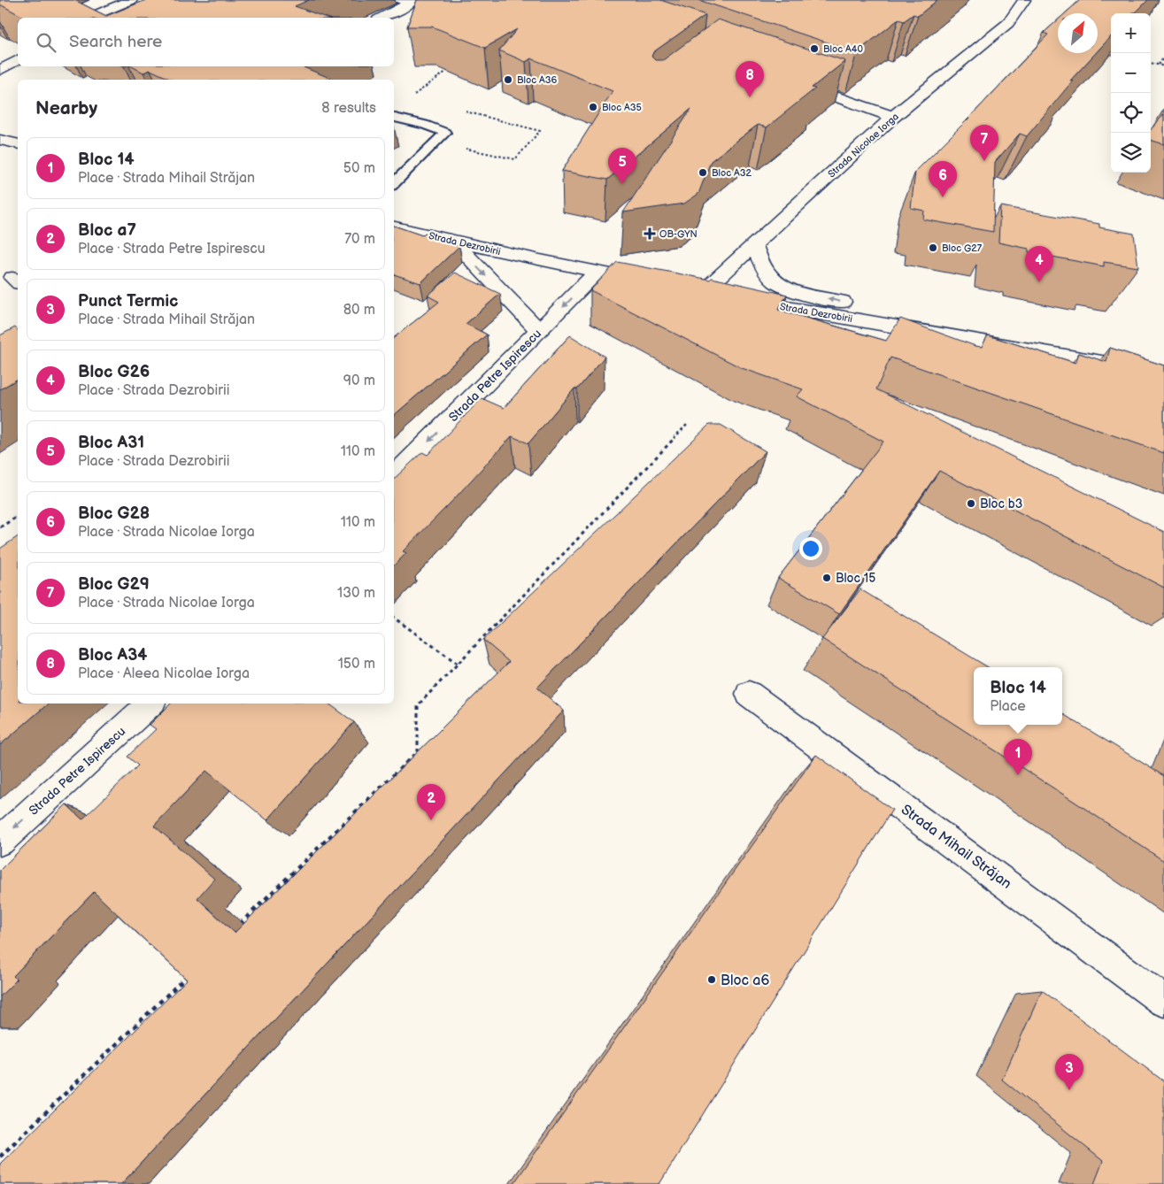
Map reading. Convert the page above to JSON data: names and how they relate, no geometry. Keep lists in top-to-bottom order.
{
  "streets": {
    "street": [
      "Strada Nicolae Iorga",
      "Strada Dezrobirii",
      "Strada Petre Ispirescu",
      "Strada Mihail Străjan"
    ]
  },
  "crossings": [
    ["Strada Nicolae Iorga", "Strada Dezrobirii"],
    ["Strada Dezrobirii", "Strada Petre Ispirescu"]
  ],
  "one_way": ["Strada Petre Ispirescu"],
  "places": {
    "other": [
      "Bloc A40",
      "Bloc A36",
      "Bloc A35",
      "Bloc A32",
      "Bloc G27",
      "Bloc b3",
      "Bloc 15",
      "Bloc a6"
    ],
    "health": ["OB-GYN"]
  },
  "north": "top right",
  "page": {
    "map_buttons": ["+", "−"],
    "search": "Search here",
    "pins": [
      "8",
      "7",
      "5",
      "6",
      "4",
      "1",
      "2",
      "3"
    ],
    "heading": ["Nearby", "8 results"],
    "list": [
      {
        "mark": "1",
        "name": "Bloc 14",
        "note": "Place · Strada Mihail Străjan",
        "value": "50 m"
      },
      {
        "mark": "2",
        "name": "Bloc a7",
        "note": "Place · Strada Petre Ispirescu",
        "value": "70 m"
      },
      {
        "mark": "3",
        "name": "Punct Termic",
        "note": "Place · Strada Mihail Străjan",
        "value": "80 m"
      },
      {
        "mark": "4",
        "name": "Bloc G26",
        "note": "Place · Strada Dezrobirii",
        "value": "90 m"
      },
      {
        "mark": "5",
        "name": "Bloc A31",
        "note": "Place · Strada Dezrobirii",
        "value": "110 m"
      },
      {
        "mark": "6",
        "name": "Bloc G28",
        "note": "Place · Strada Nicolae Iorga",
        "value": "110 m"
      },
      {
        "mark": "7",
        "name": "Bloc G29",
        "note": "Place · Strada Nicolae Iorga",
        "value": "130 m"
      },
      {
        "mark": "8",
        "name": "Bloc A34",
        "note": "Place · Aleea Nicolae Iorga",
        "value": "150 m"
      }
    ],
    "popup": ["Bloc 14", "Place"]
  }
}
